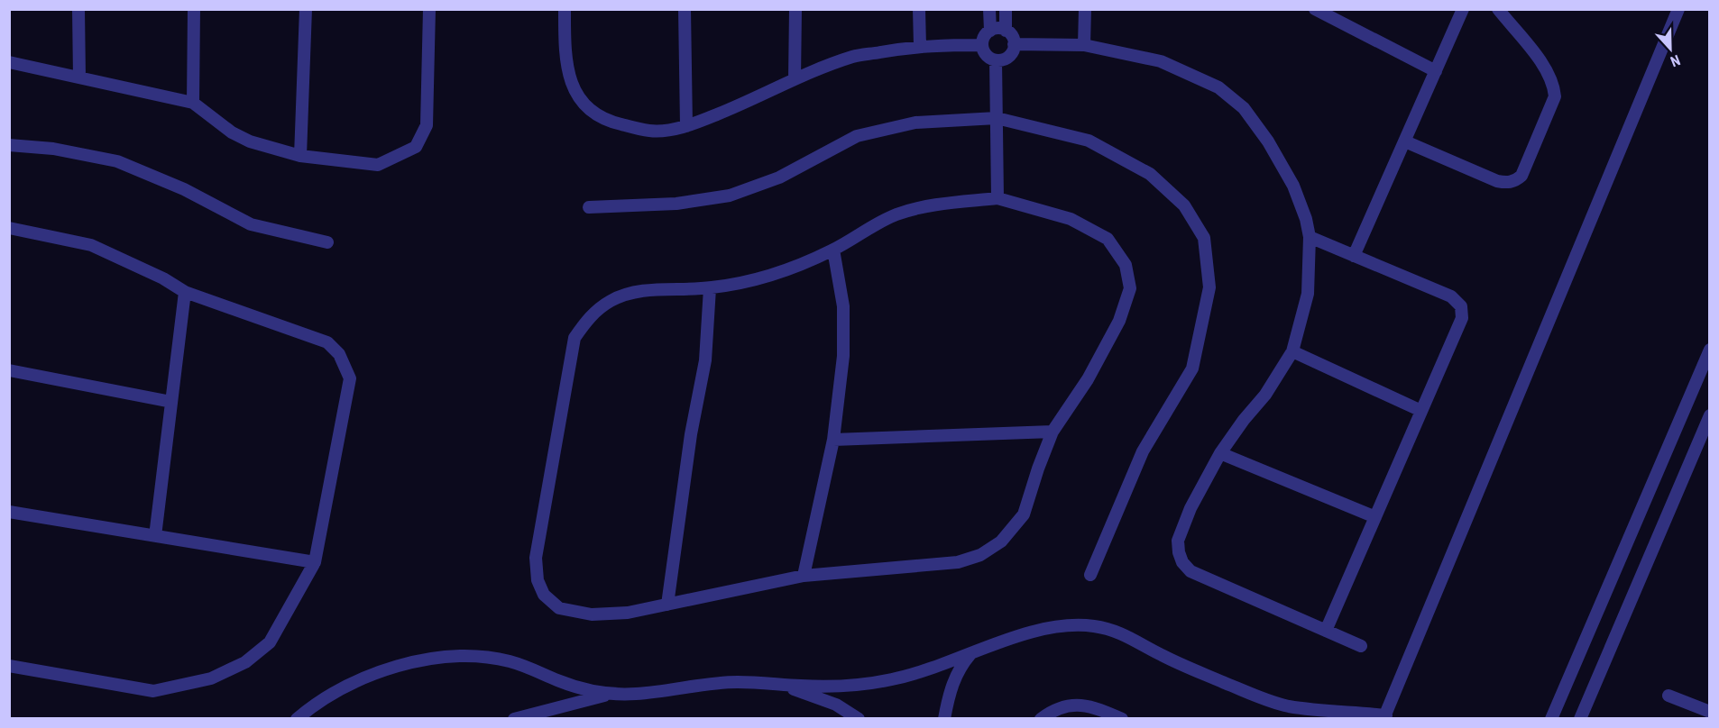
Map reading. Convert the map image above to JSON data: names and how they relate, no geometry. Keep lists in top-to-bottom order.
{
  "north": "bottom"
}
